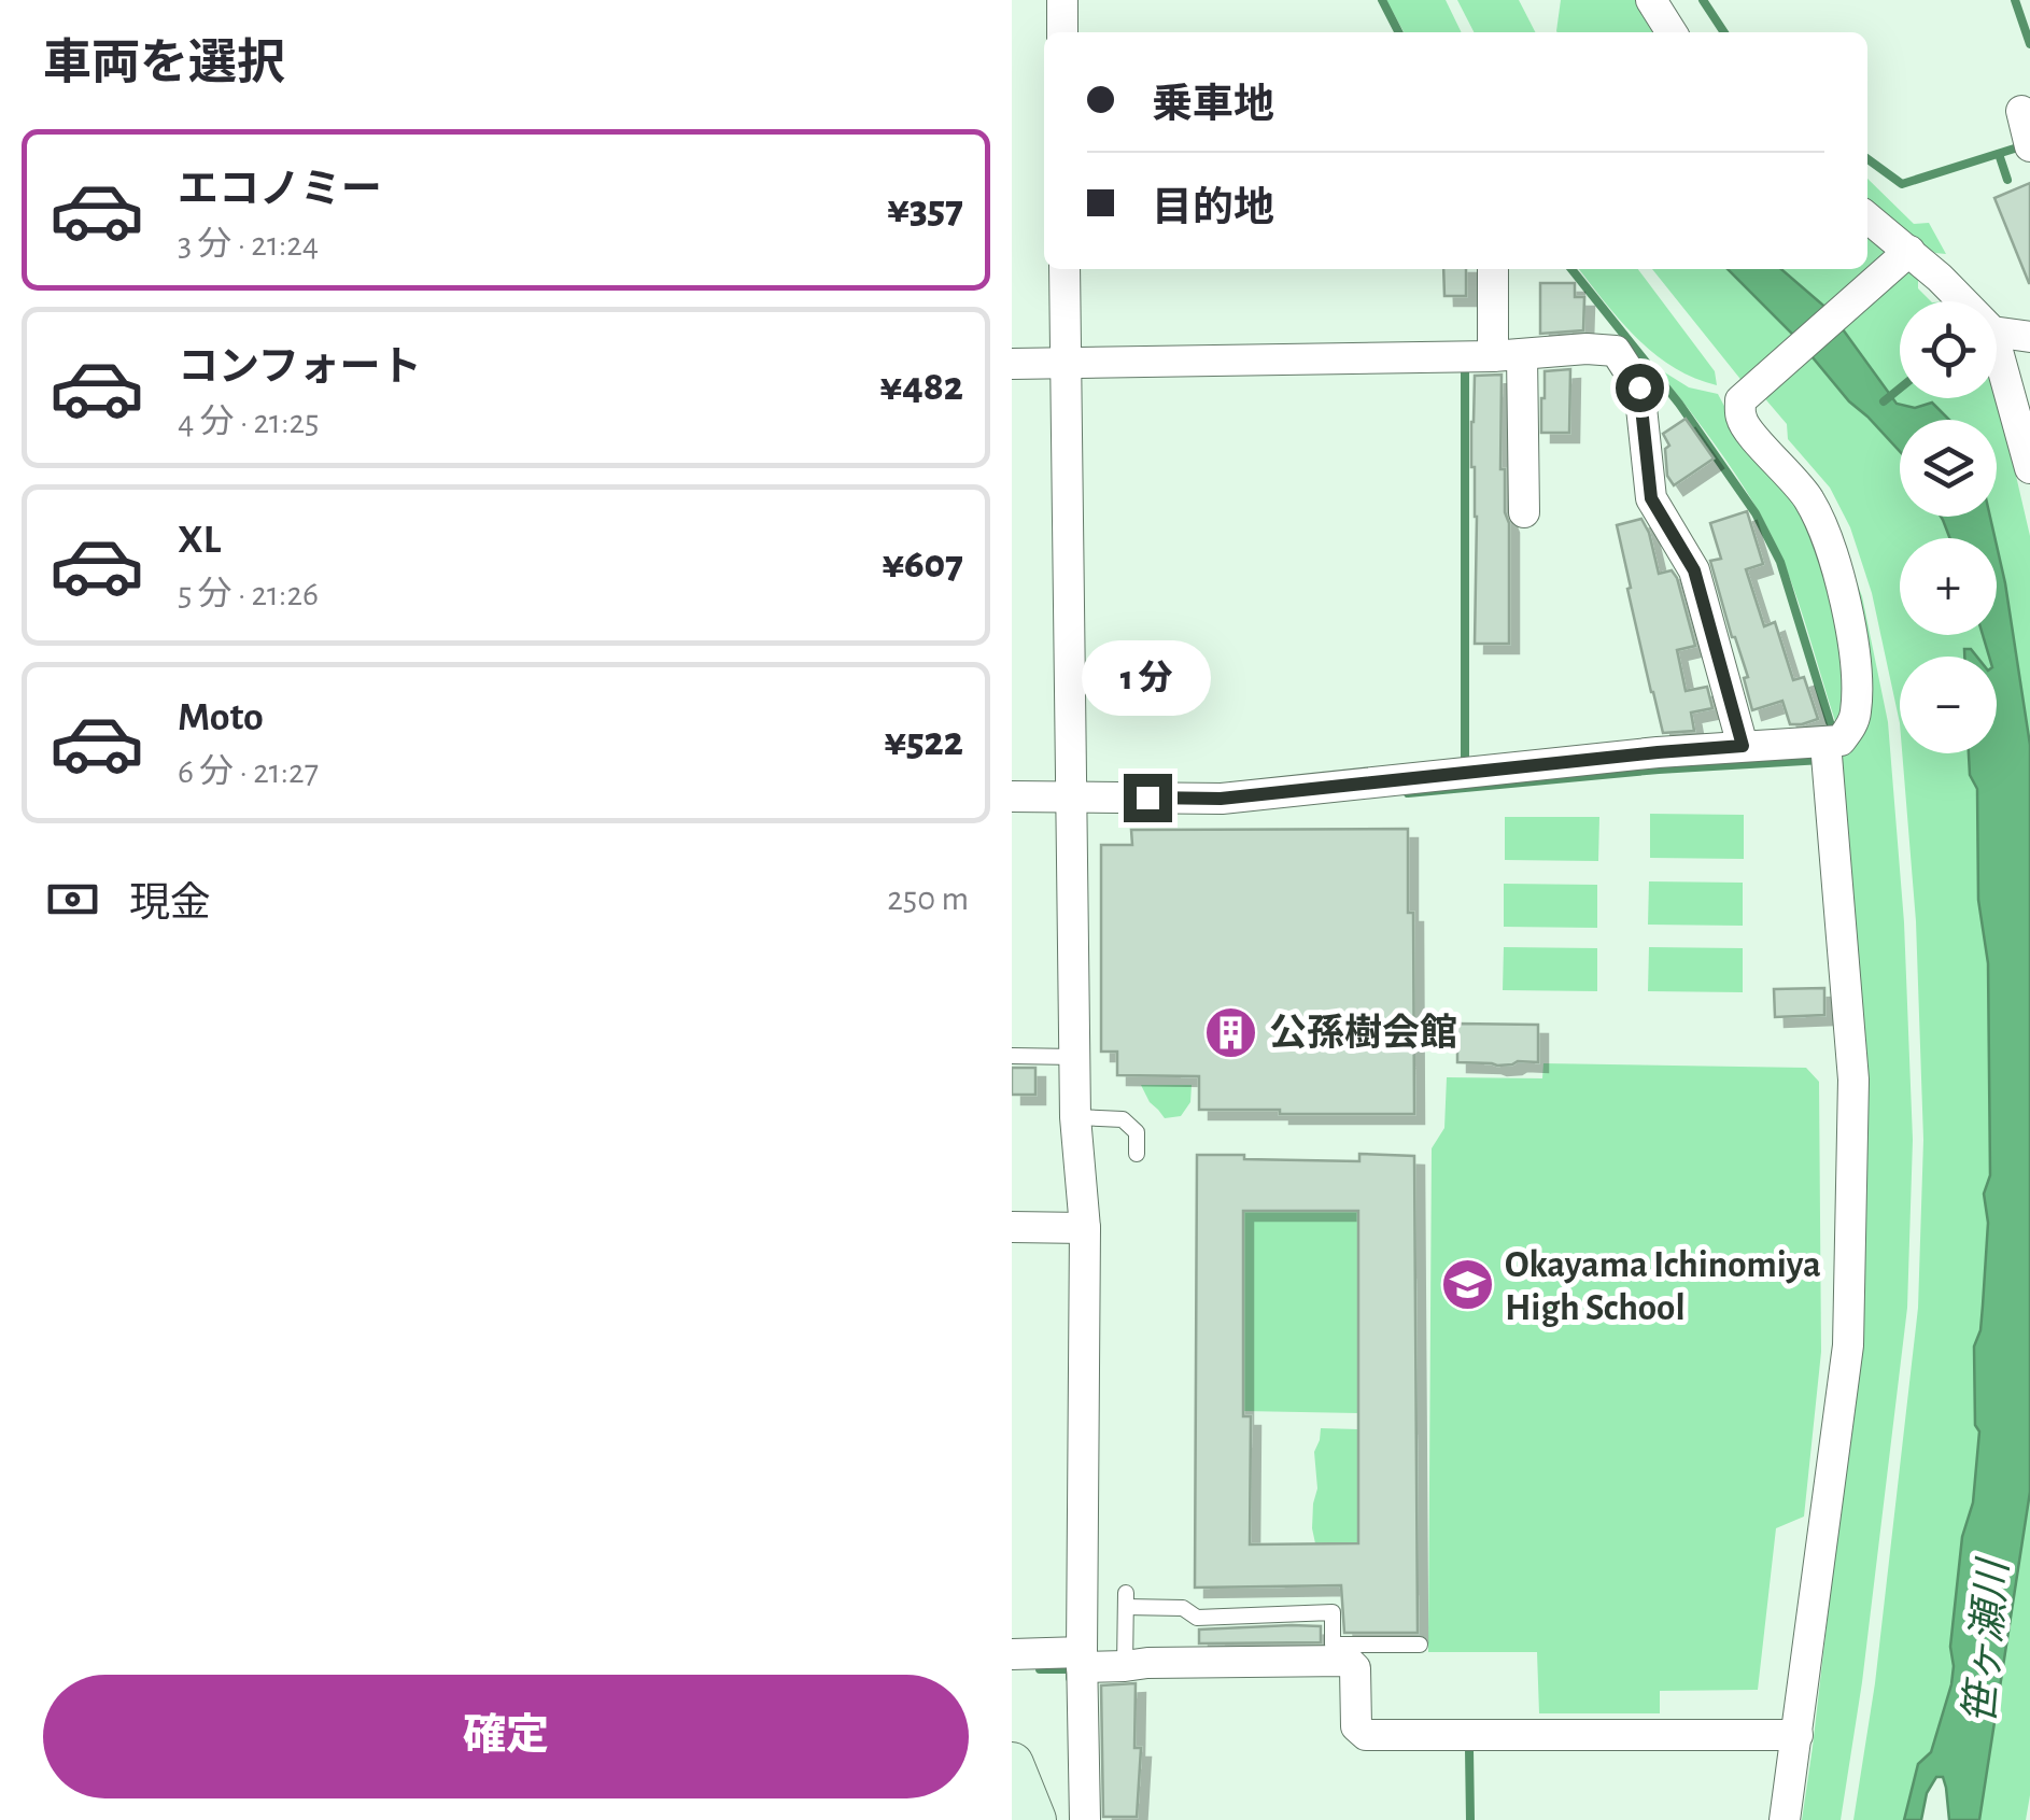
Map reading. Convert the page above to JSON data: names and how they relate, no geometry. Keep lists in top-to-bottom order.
{
  "water": ["笹ヶ瀬川"],
  "places": {
    "building": ["公孫樹会館"],
    "school or university": ["Okayama Ichinomiya High School"]
  },
  "page": {
    "heading": "車両を選択",
    "banner": ["乗車地", "目的地"],
    "list": [
      {
        "name": "エコノミー",
        "note": "3 分 · 21:24",
        "value": "¥357"
      },
      {
        "name": "コンフォート",
        "note": "4 分 · 21:25",
        "value": "¥482"
      },
      {
        "name": "XL",
        "note": "5 分 · 21:26",
        "value": "¥607"
      },
      {
        "name": "Moto",
        "note": "6 分 · 21:27",
        "value": "¥522"
      }
    ],
    "map_buttons": ["+", "−"],
    "bubble": "1 分",
    "pay": ["現金", "250 m"],
    "buttons": "確定"
  }
}
